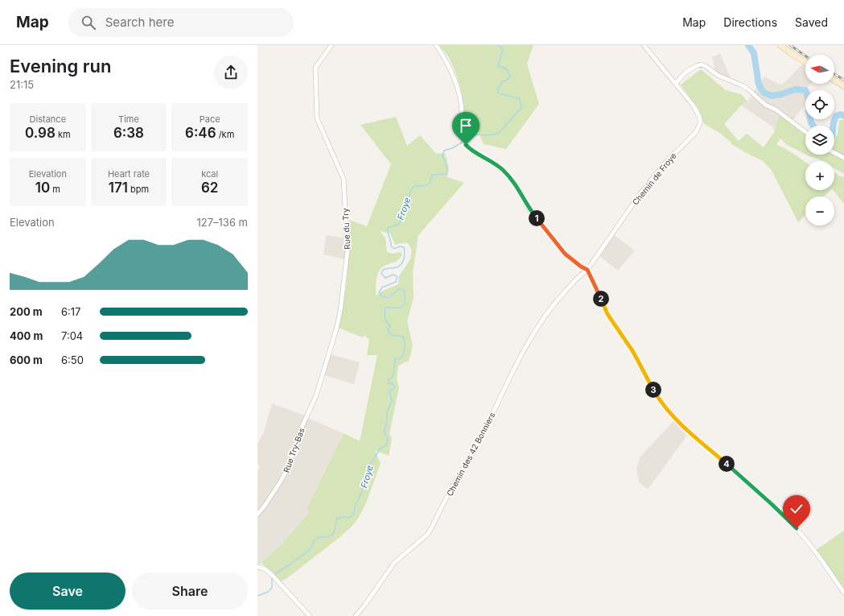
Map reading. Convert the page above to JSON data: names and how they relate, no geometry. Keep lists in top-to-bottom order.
{
  "streets": {
    "street": [
      "Chemin de Froye",
      "Rue du Try",
      "Rue Try-Bas",
      "Chemin des 42 Bonniers"
    ]
  },
  "crossings": [
    ["Chemin de Froye", "Chemin des 42 Bonniers"],
    ["Rue du Try", "Rue Try-Bas"]
  ],
  "water": ["Froye"],
  "north": "left",
  "page": {
    "header": "Map",
    "search": "Search here",
    "nav": ["Map", "Directions", "Saved"],
    "heading": ["Evening run", "21:15"],
    "map_buttons": ["+", "−"],
    "stats": [
      ["Distance", "0.98 km"],
      ["Time", "6:38"],
      ["Pace", "6:46 /km"],
      ["Elevation", "10 m"],
      ["Heart rate", "171 bpm"],
      ["kcal", "62"]
    ],
    "chart": ["Elevation", "127–136 m"],
    "pins": [
      "1",
      "2",
      "3",
      "4"
    ],
    "list": [
      {
        "name": "200 m",
        "note": "6:17"
      },
      {
        "name": "400 m",
        "note": "7:04"
      },
      {
        "name": "600 m",
        "note": "6:50"
      }
    ],
    "buttons": ["Save", "Share"]
  }
}
